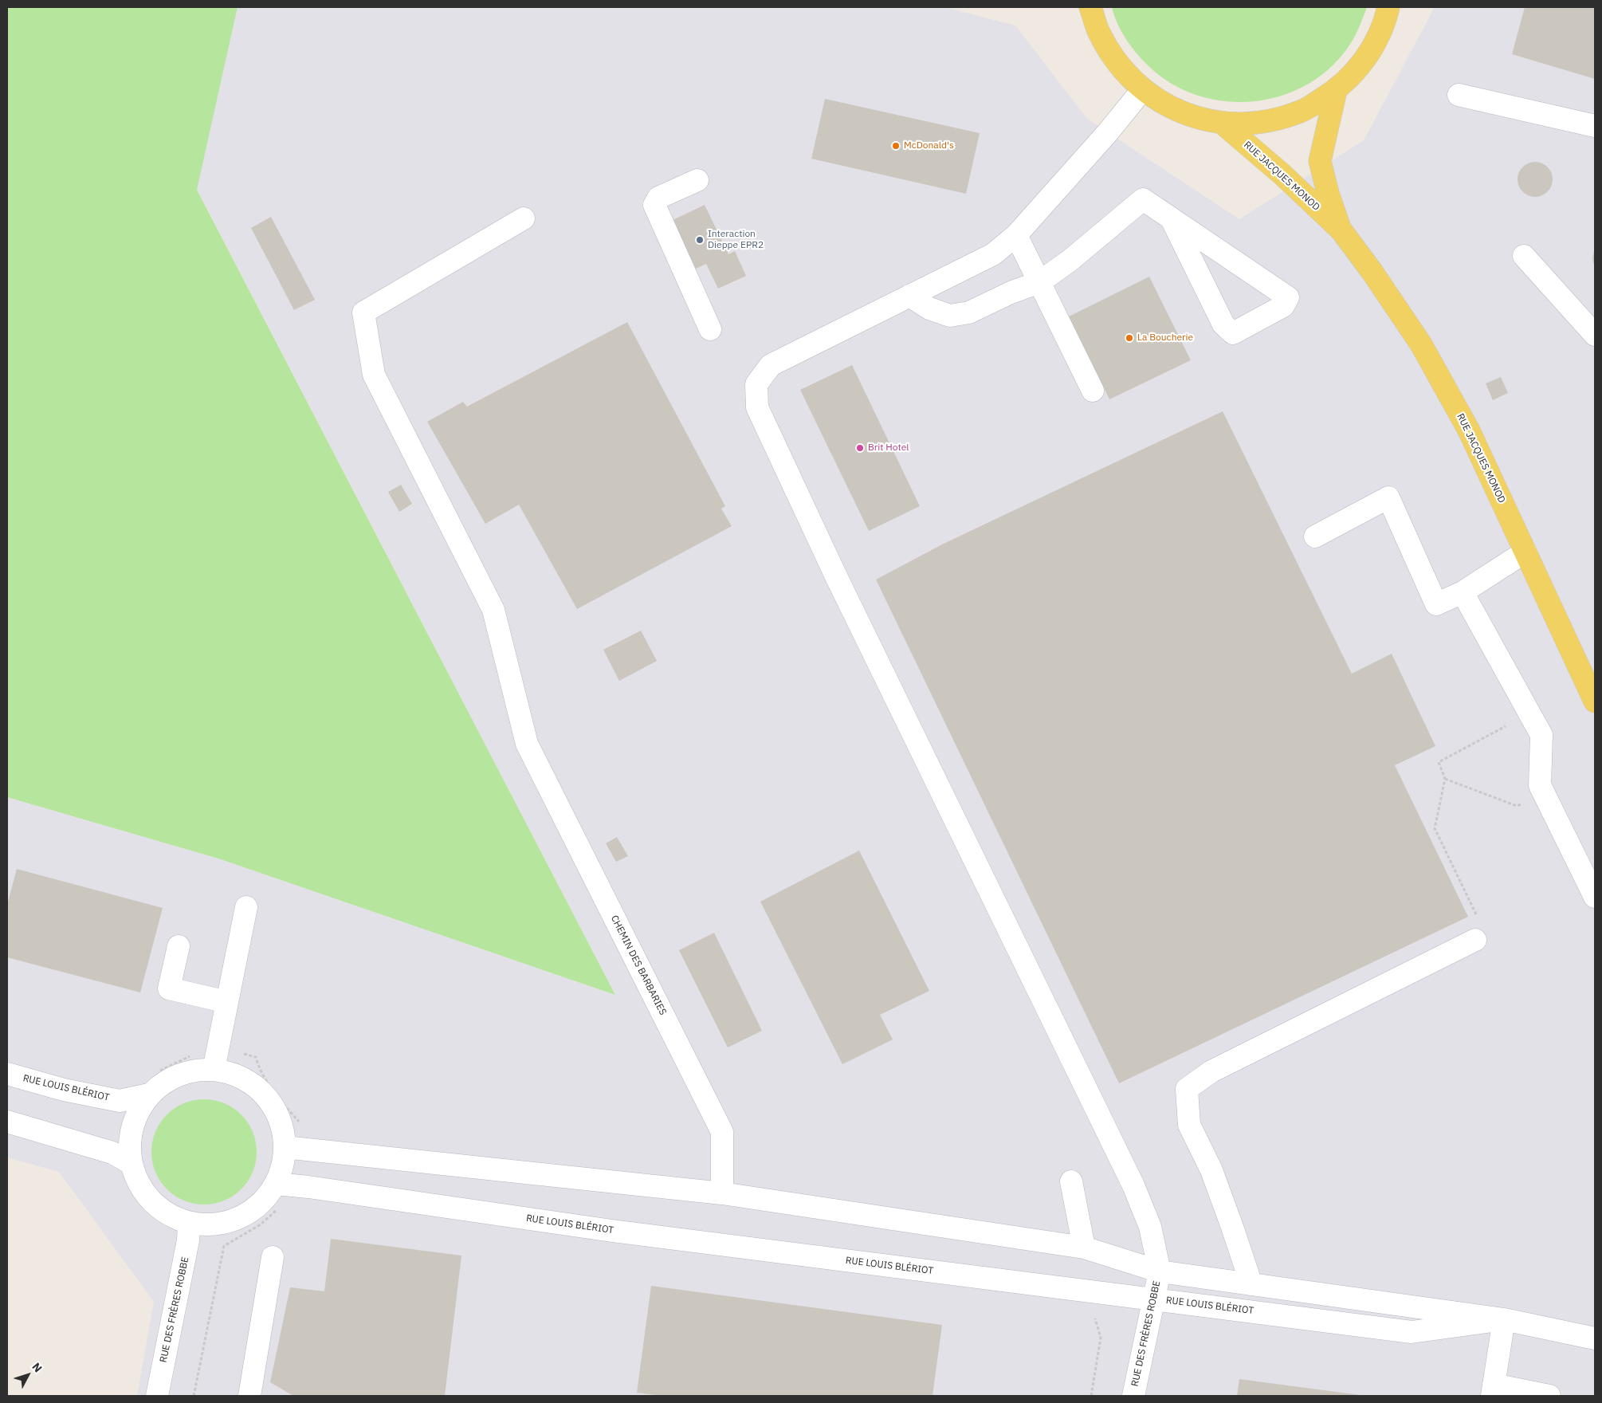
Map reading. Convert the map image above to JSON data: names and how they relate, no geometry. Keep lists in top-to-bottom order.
{
  "streets": {
    "main road": ["RUE JACQUES MONOD"],
    "street": ["CHEMIN DES BARBARIES", "RUE LOUIS BLÉRIOT", "RUE DES FRÈRES ROBBE"]
  },
  "crossings": [
    ["CHEMIN DES BARBARIES", "RUE LOUIS BLÉRIOT"],
    ["RUE LOUIS BLÉRIOT", "RUE DES FRÈRES ROBBE"]
  ],
  "places": [
    "McDonald's",
    "Interaction Dieppe EPR2",
    "La Boucherie",
    "Brit Hotel"
  ],
  "north": "top right"
}
